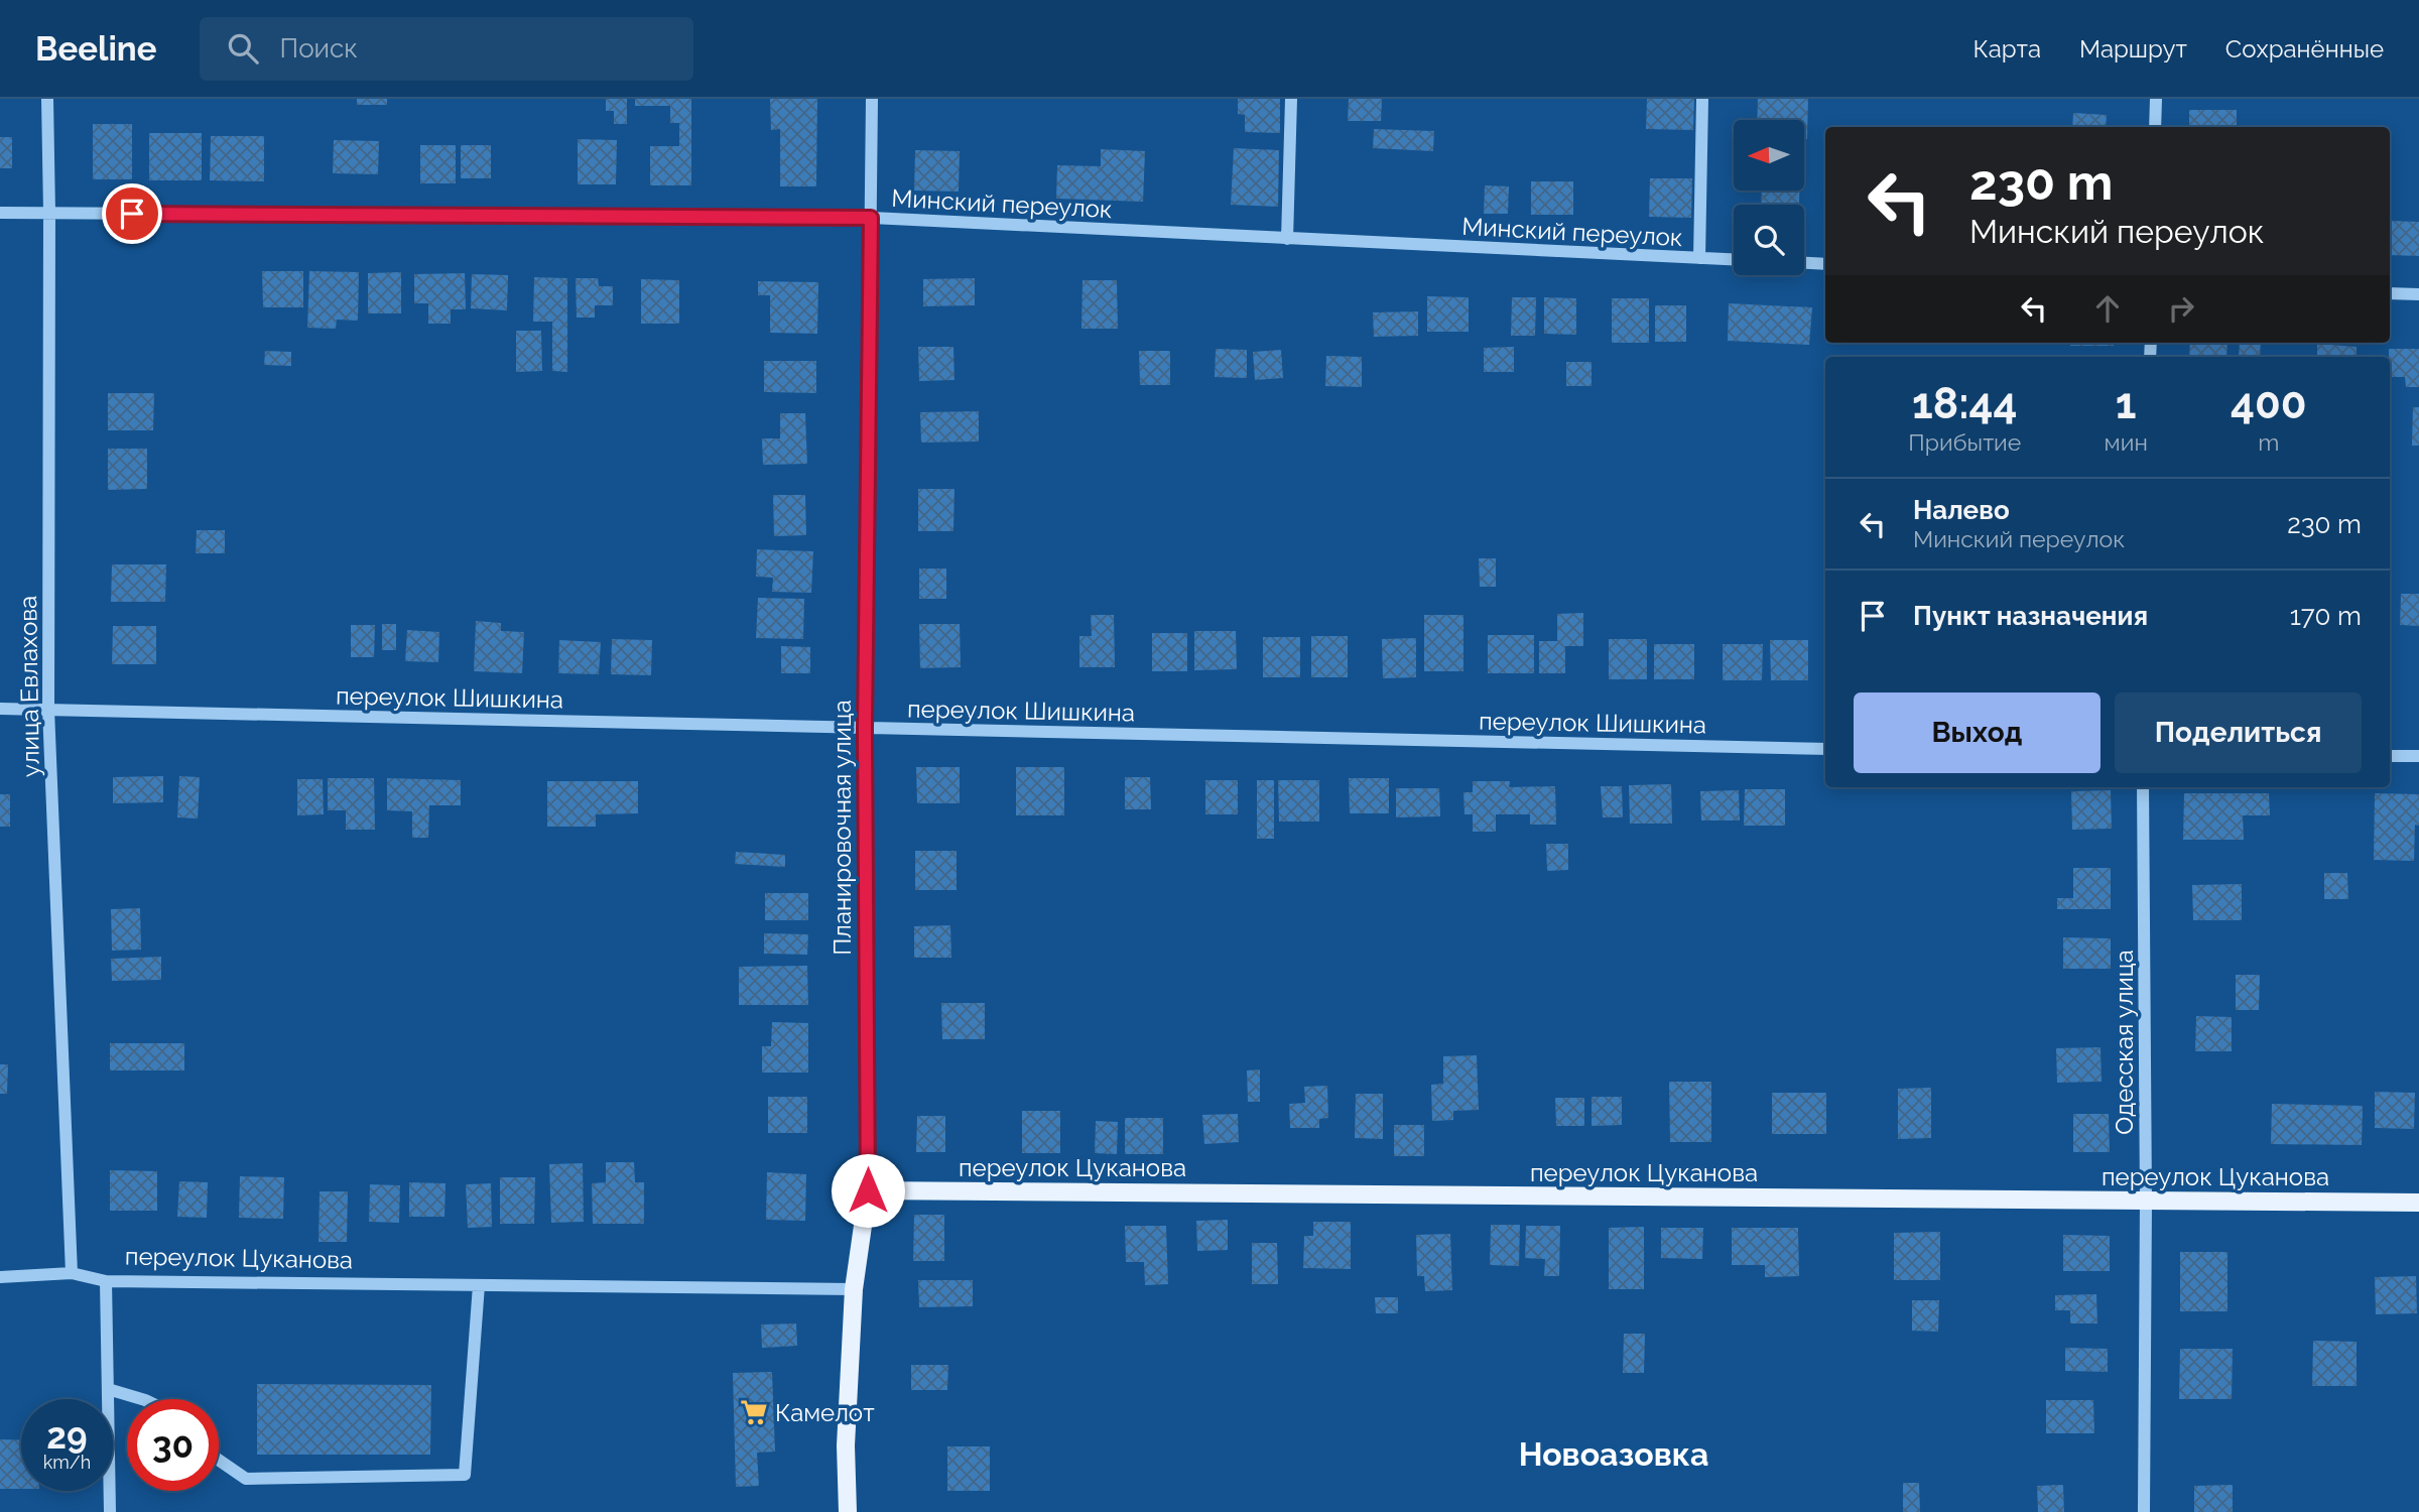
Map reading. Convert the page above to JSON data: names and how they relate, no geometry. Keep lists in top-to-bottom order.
{
  "streets": {
    "main road": ["Планировочная улица", "переулок Цуканова"],
    "street": [
      "Минский переулок",
      "улица Евлахова",
      "переулок Шишкина",
      "Одесская улица"
    ]
  },
  "crossings": [
    ["Минский переулок", "улица Евлахова"],
    ["Минский переулок", "Планировочная улица"],
    ["улица Евлахова", "переулок Шишкина"],
    ["улица Евлахова", "переулок Цуканова"],
    ["переулок Шишкина", "Планировочная улица"],
    ["Планировочная улица", "переулок Цуканова"],
    ["Одесская улица", "переулок Цуканова"]
  ],
  "districts": ["Новоазовка"],
  "places": {
    "supermarket": ["Камелот"]
  },
  "north": "left",
  "page": {
    "header": "Beeline",
    "search": "Поиск",
    "nav": ["Карта", "Маршрут", "Сохранённые"],
    "turn": ["230 m", "Минский переулок"],
    "eta": [
      "18:44",
      "Прибытие",
      "1",
      "мин",
      "400",
      "m"
    ],
    "list": [
      {
        "name": "Налево",
        "note": "Минский переулок",
        "value": "230 m"
      },
      {
        "name": "Пункт назначения",
        "value": "170 m"
      }
    ],
    "buttons": ["Выход", "Поделиться"],
    "speed": "29 km/h",
    "limit": "30"
  }
}
